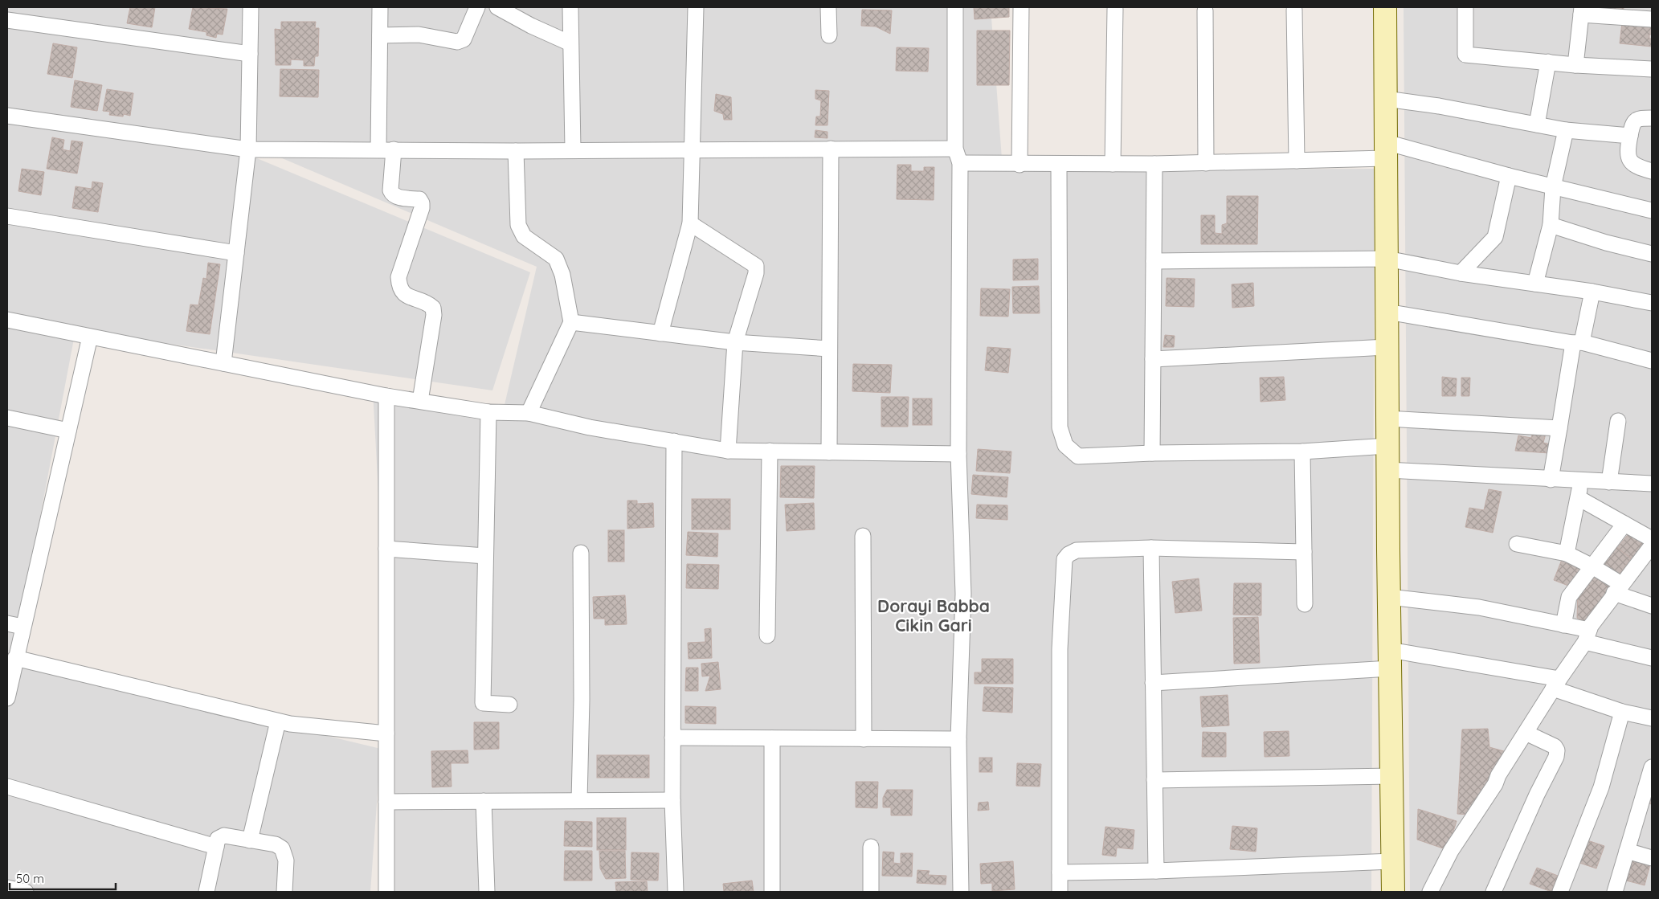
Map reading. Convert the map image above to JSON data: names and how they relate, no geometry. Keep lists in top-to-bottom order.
{
  "districts": ["Dorayi Babba Cikin Gari"],
  "scale_bar": "50 m"
}
